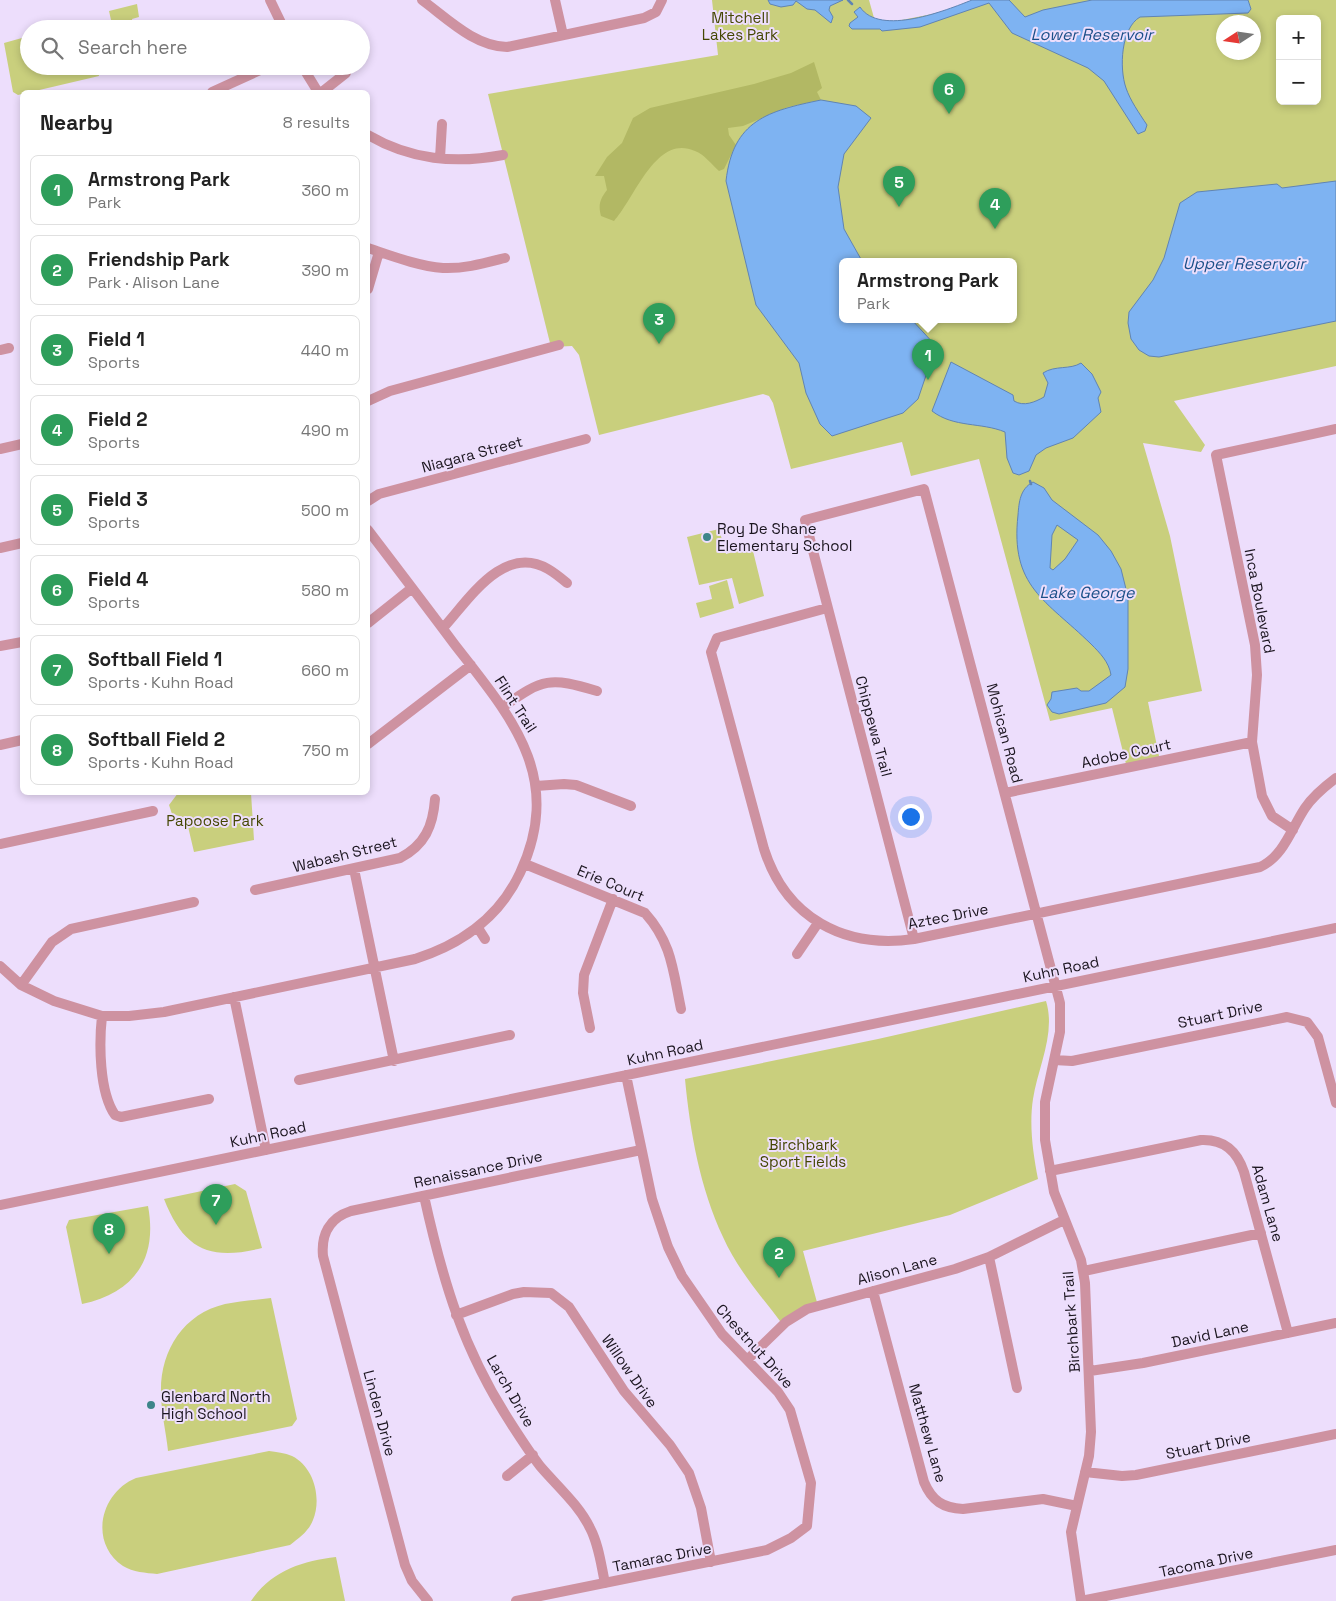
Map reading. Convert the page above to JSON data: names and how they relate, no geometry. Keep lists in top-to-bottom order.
{
  "streets": {
    "street": [
      "Niagara Street",
      "Inca Boulevard",
      "Flint Trail",
      "Chippewa Trail",
      "Mohican Road",
      "Adobe Court",
      "Wabash Street",
      "Erie Court",
      "Aztec Drive",
      "Kuhn Road",
      "Stuart Drive",
      "Renaissance Drive",
      "Adam Lane",
      "Alison Lane",
      "Birchbark Trail",
      "David Lane",
      "Chestnut Drive",
      "Willow Drive",
      "Larch Drive",
      "Linden Drive",
      "Matthew Lane",
      "Tamarac Drive",
      "Tacoma Drive"
    ]
  },
  "crossings": [
    ["Inca Boulevard", "Adobe Court"],
    ["Inca Boulevard", "Aztec Drive"],
    ["Flint Trail", "Erie Court"],
    ["Chippewa Trail", "Mohican Road"],
    ["Chippewa Trail", "Aztec Drive"],
    ["Mohican Road", "Adobe Court"],
    ["Mohican Road", "Aztec Drive"],
    ["Mohican Road", "Kuhn Road"],
    ["Mohican Road", "Birchbark Trail"],
    ["Kuhn Road", "Birchbark Trail"],
    ["Kuhn Road", "Chestnut Drive"],
    ["Stuart Drive", "Birchbark Trail"],
    ["Renaissance Drive", "Chestnut Drive"],
    ["Renaissance Drive", "Larch Drive"],
    ["Renaissance Drive", "Linden Drive"],
    ["Adam Lane", "Birchbark Trail"],
    ["Adam Lane", "David Lane"],
    ["Alison Lane", "Birchbark Trail"],
    ["Alison Lane", "Chestnut Drive"],
    ["Alison Lane", "Matthew Lane"],
    ["Birchbark Trail", "David Lane"],
    ["Birchbark Trail", "Matthew Lane"],
    ["Birchbark Trail", "Tacoma Drive"],
    ["Chestnut Drive", "Tamarac Drive"],
    ["Willow Drive", "Larch Drive"],
    ["Willow Drive", "Tamarac Drive"],
    ["Larch Drive", "Tamarac Drive"]
  ],
  "water": ["Lower Reservoir", "Upper Reservoir", "Lake George"],
  "parks": ["Mitchell Lakes Park", "Papoose Park", "Birchbark Sport Fields"],
  "places": ["Roy De Shane Elementary School", "Glenbard North High School"],
  "north": "left",
  "page": {
    "map_buttons": ["+", "−"],
    "search": "Search here",
    "pins": [
      "6",
      "5",
      "4",
      "3",
      "1",
      "7",
      "8",
      "2"
    ],
    "heading": ["Nearby", "8 results"],
    "list": [
      {
        "mark": "1",
        "name": "Armstrong Park",
        "note": "Park",
        "value": "360 m"
      },
      {
        "mark": "2",
        "name": "Friendship Park",
        "note": "Park · Alison Lane",
        "value": "390 m"
      },
      {
        "mark": "3",
        "name": "Field 1",
        "note": "Sports",
        "value": "440 m"
      },
      {
        "mark": "4",
        "name": "Field 2",
        "note": "Sports",
        "value": "490 m"
      },
      {
        "mark": "5",
        "name": "Field 3",
        "note": "Sports",
        "value": "500 m"
      },
      {
        "mark": "6",
        "name": "Field 4",
        "note": "Sports",
        "value": "580 m"
      },
      {
        "mark": "7",
        "name": "Softball Field 1",
        "note": "Sports · Kuhn Road",
        "value": "660 m"
      },
      {
        "mark": "8",
        "name": "Softball Field 2",
        "note": "Sports · Kuhn Road",
        "value": "750 m"
      }
    ],
    "popup": ["Armstrong Park", "Park"]
  }
}
